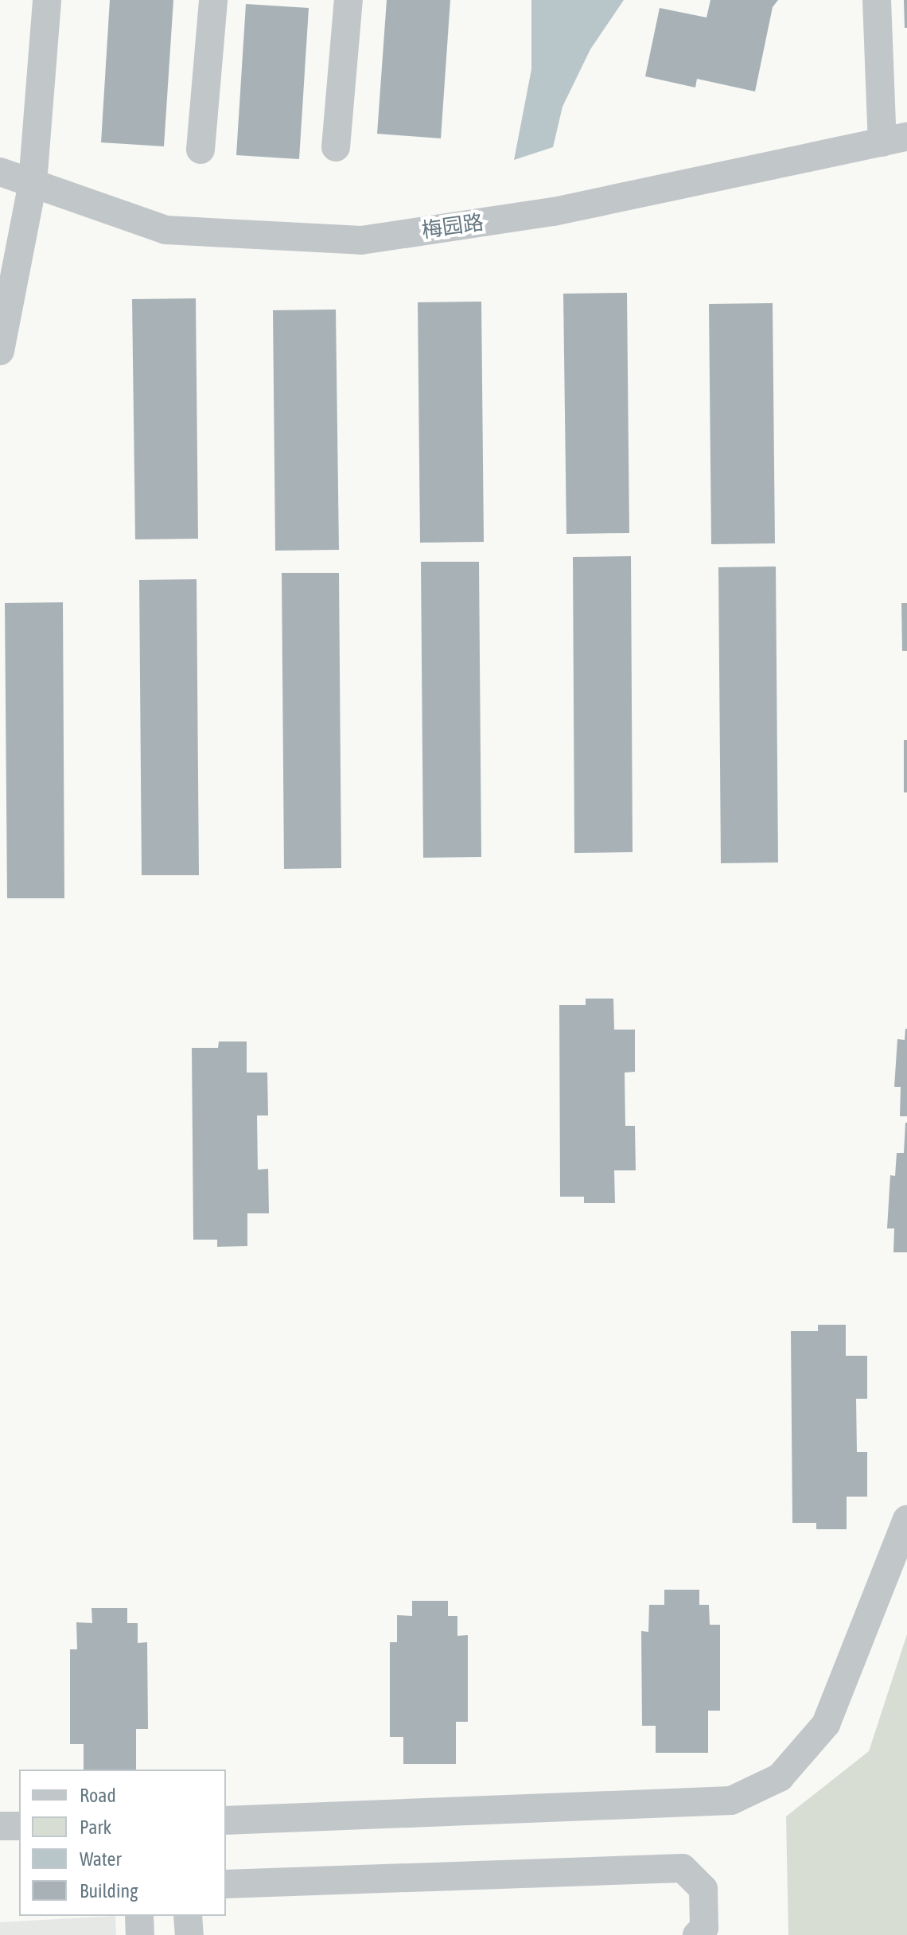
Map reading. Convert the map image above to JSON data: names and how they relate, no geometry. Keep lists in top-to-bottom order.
{
  "streets": {
    "street": ["梅园路"]
  },
  "legend": [
    "Road",
    "Park",
    "Water",
    "Building"
  ]
}
